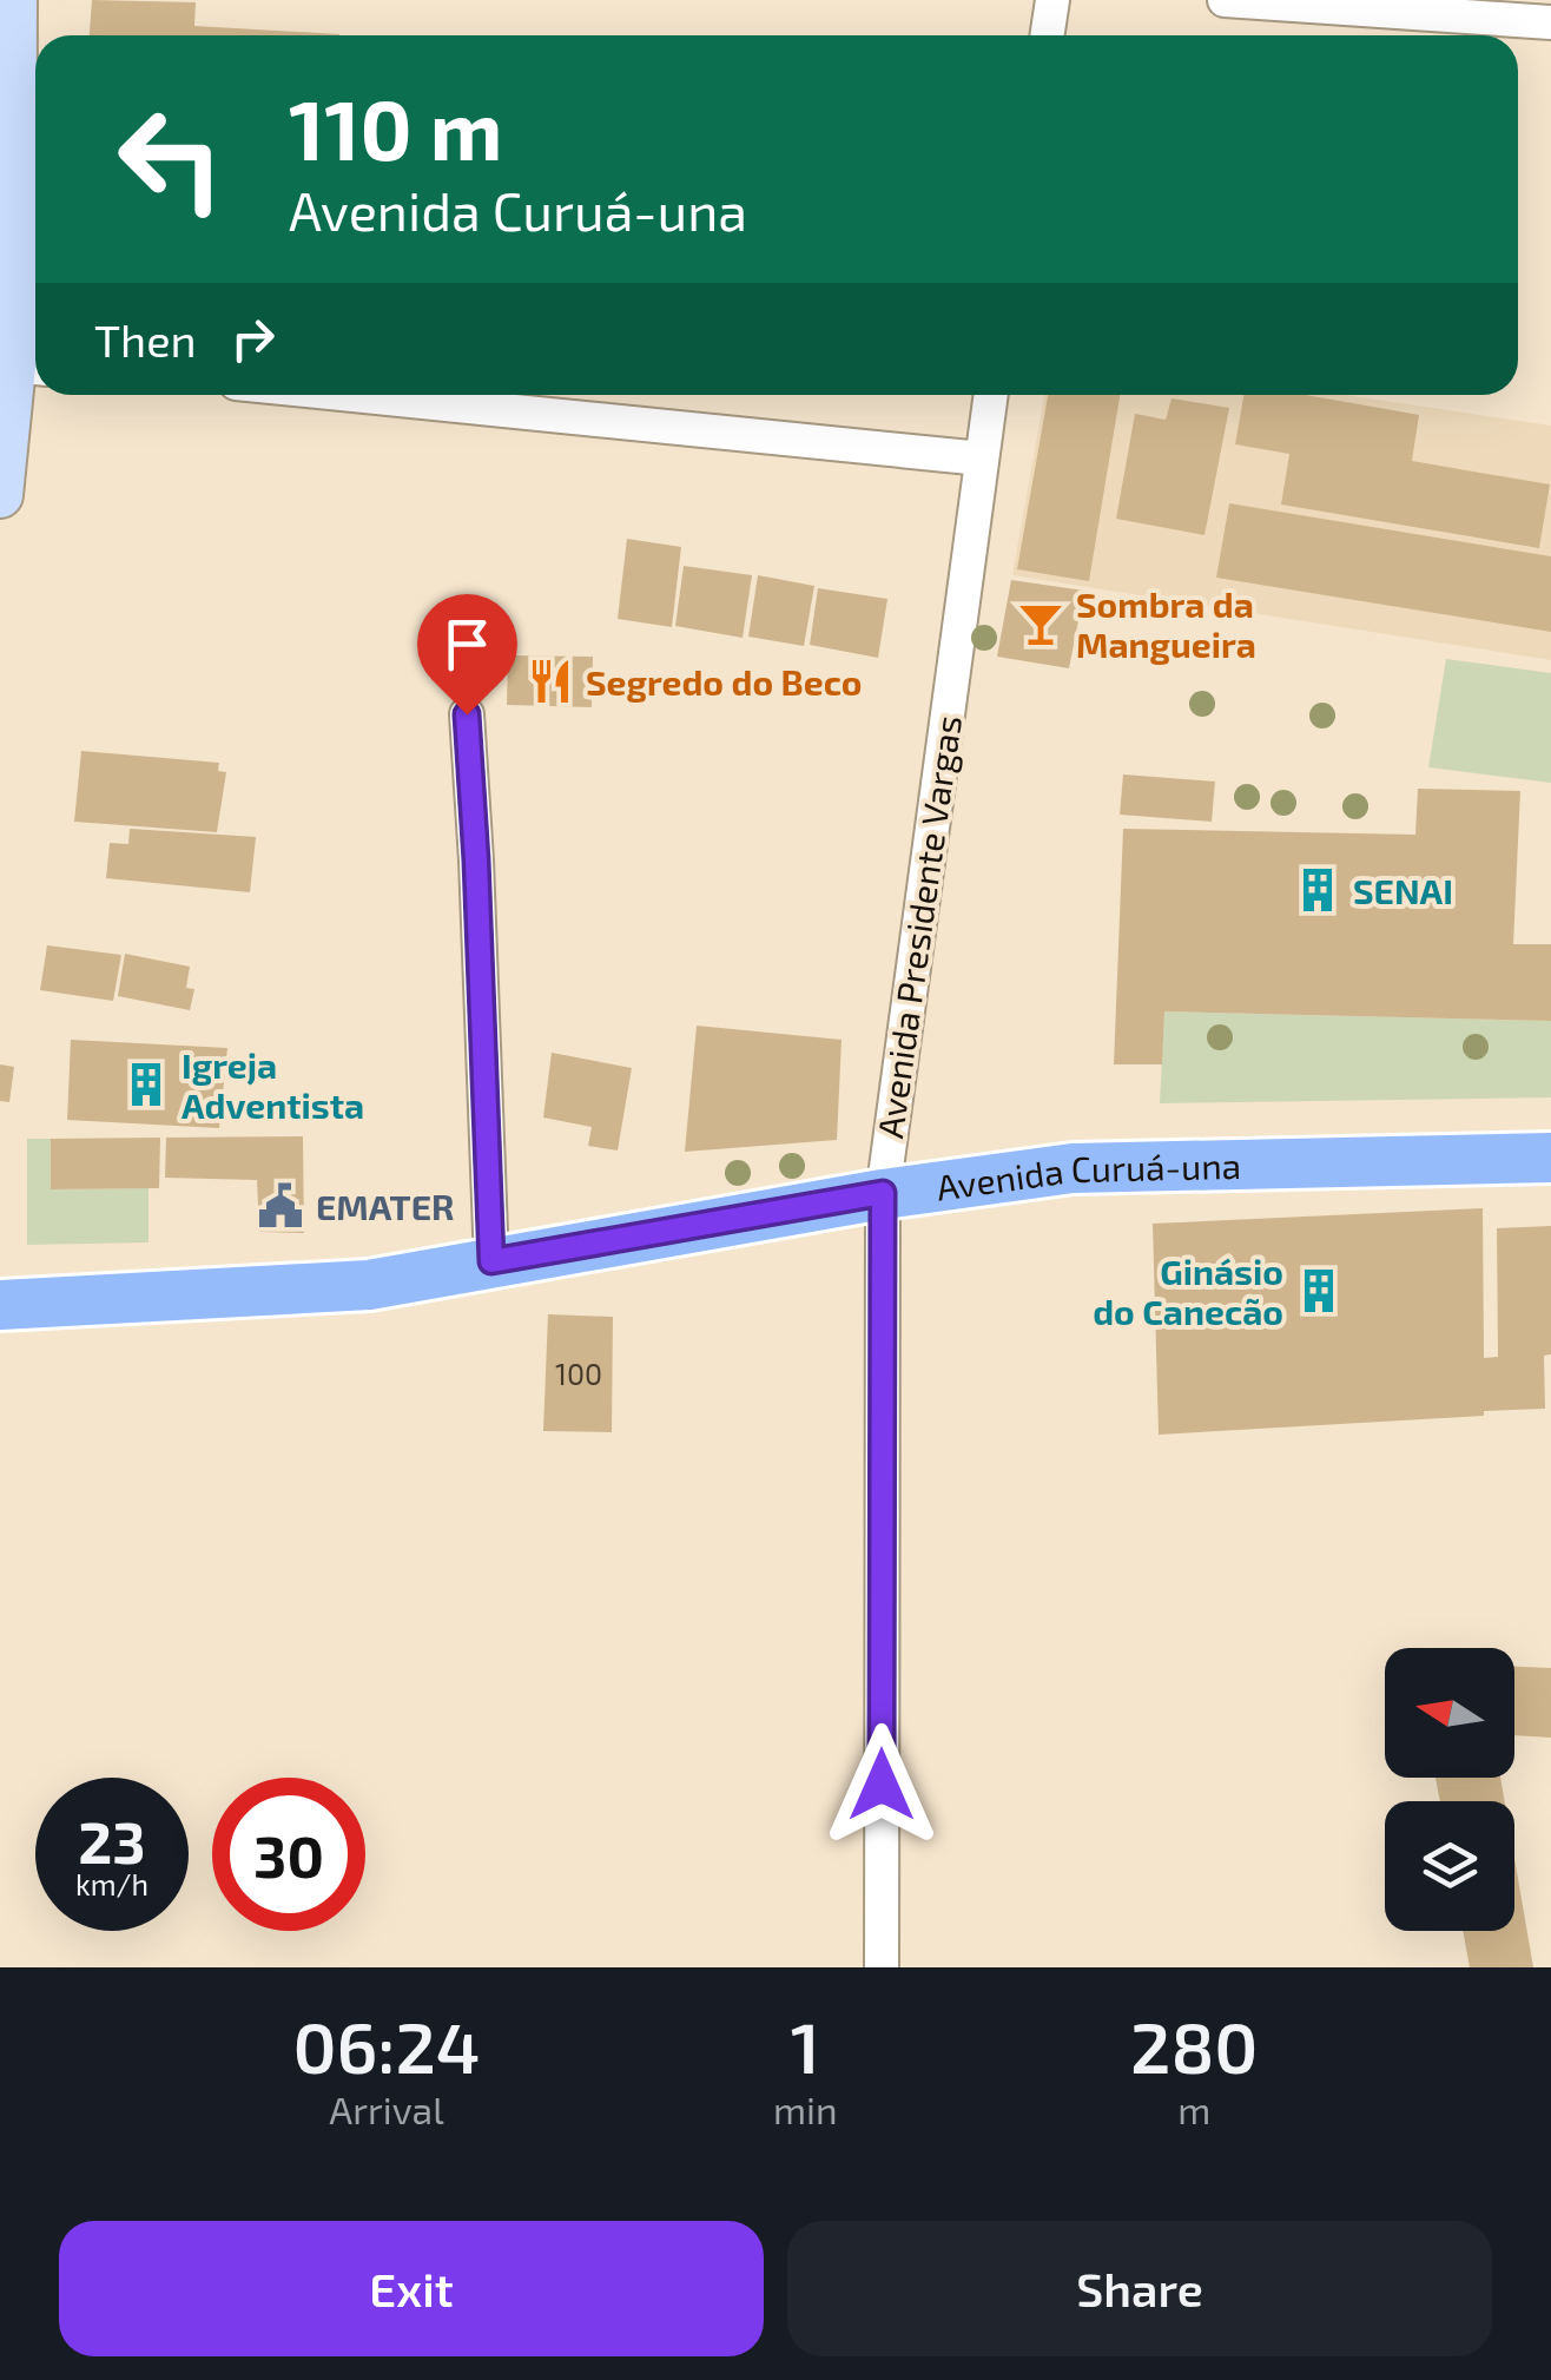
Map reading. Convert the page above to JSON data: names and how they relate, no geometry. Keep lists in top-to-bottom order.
{
  "streets": {
    "main road": ["Avenida Curuá-una"],
    "street": ["Avenida Presidente Vargas"]
  },
  "crossings": [
    ["Avenida Presidente Vargas", "Avenida Curuá-una"]
  ],
  "places": {
    "bar": ["Sombra da Mangueira"],
    "restaurant": ["Segredo do Beco"],
    "building": ["SENAI", "Igreja Adventista", "Ginásio do Canecão"],
    "public building": ["EMATER"]
  },
  "house_numbers": ["100"],
  "north": "left",
  "page": {
    "turn": ["110 m", "Avenida Curuá-una"],
    "then": "Then",
    "speed": "23 km/h",
    "limit": "30",
    "eta": [
      "06:24",
      "Arrival",
      "1",
      "min",
      "280",
      "m"
    ],
    "buttons": ["Exit", "Share"]
  }
}
